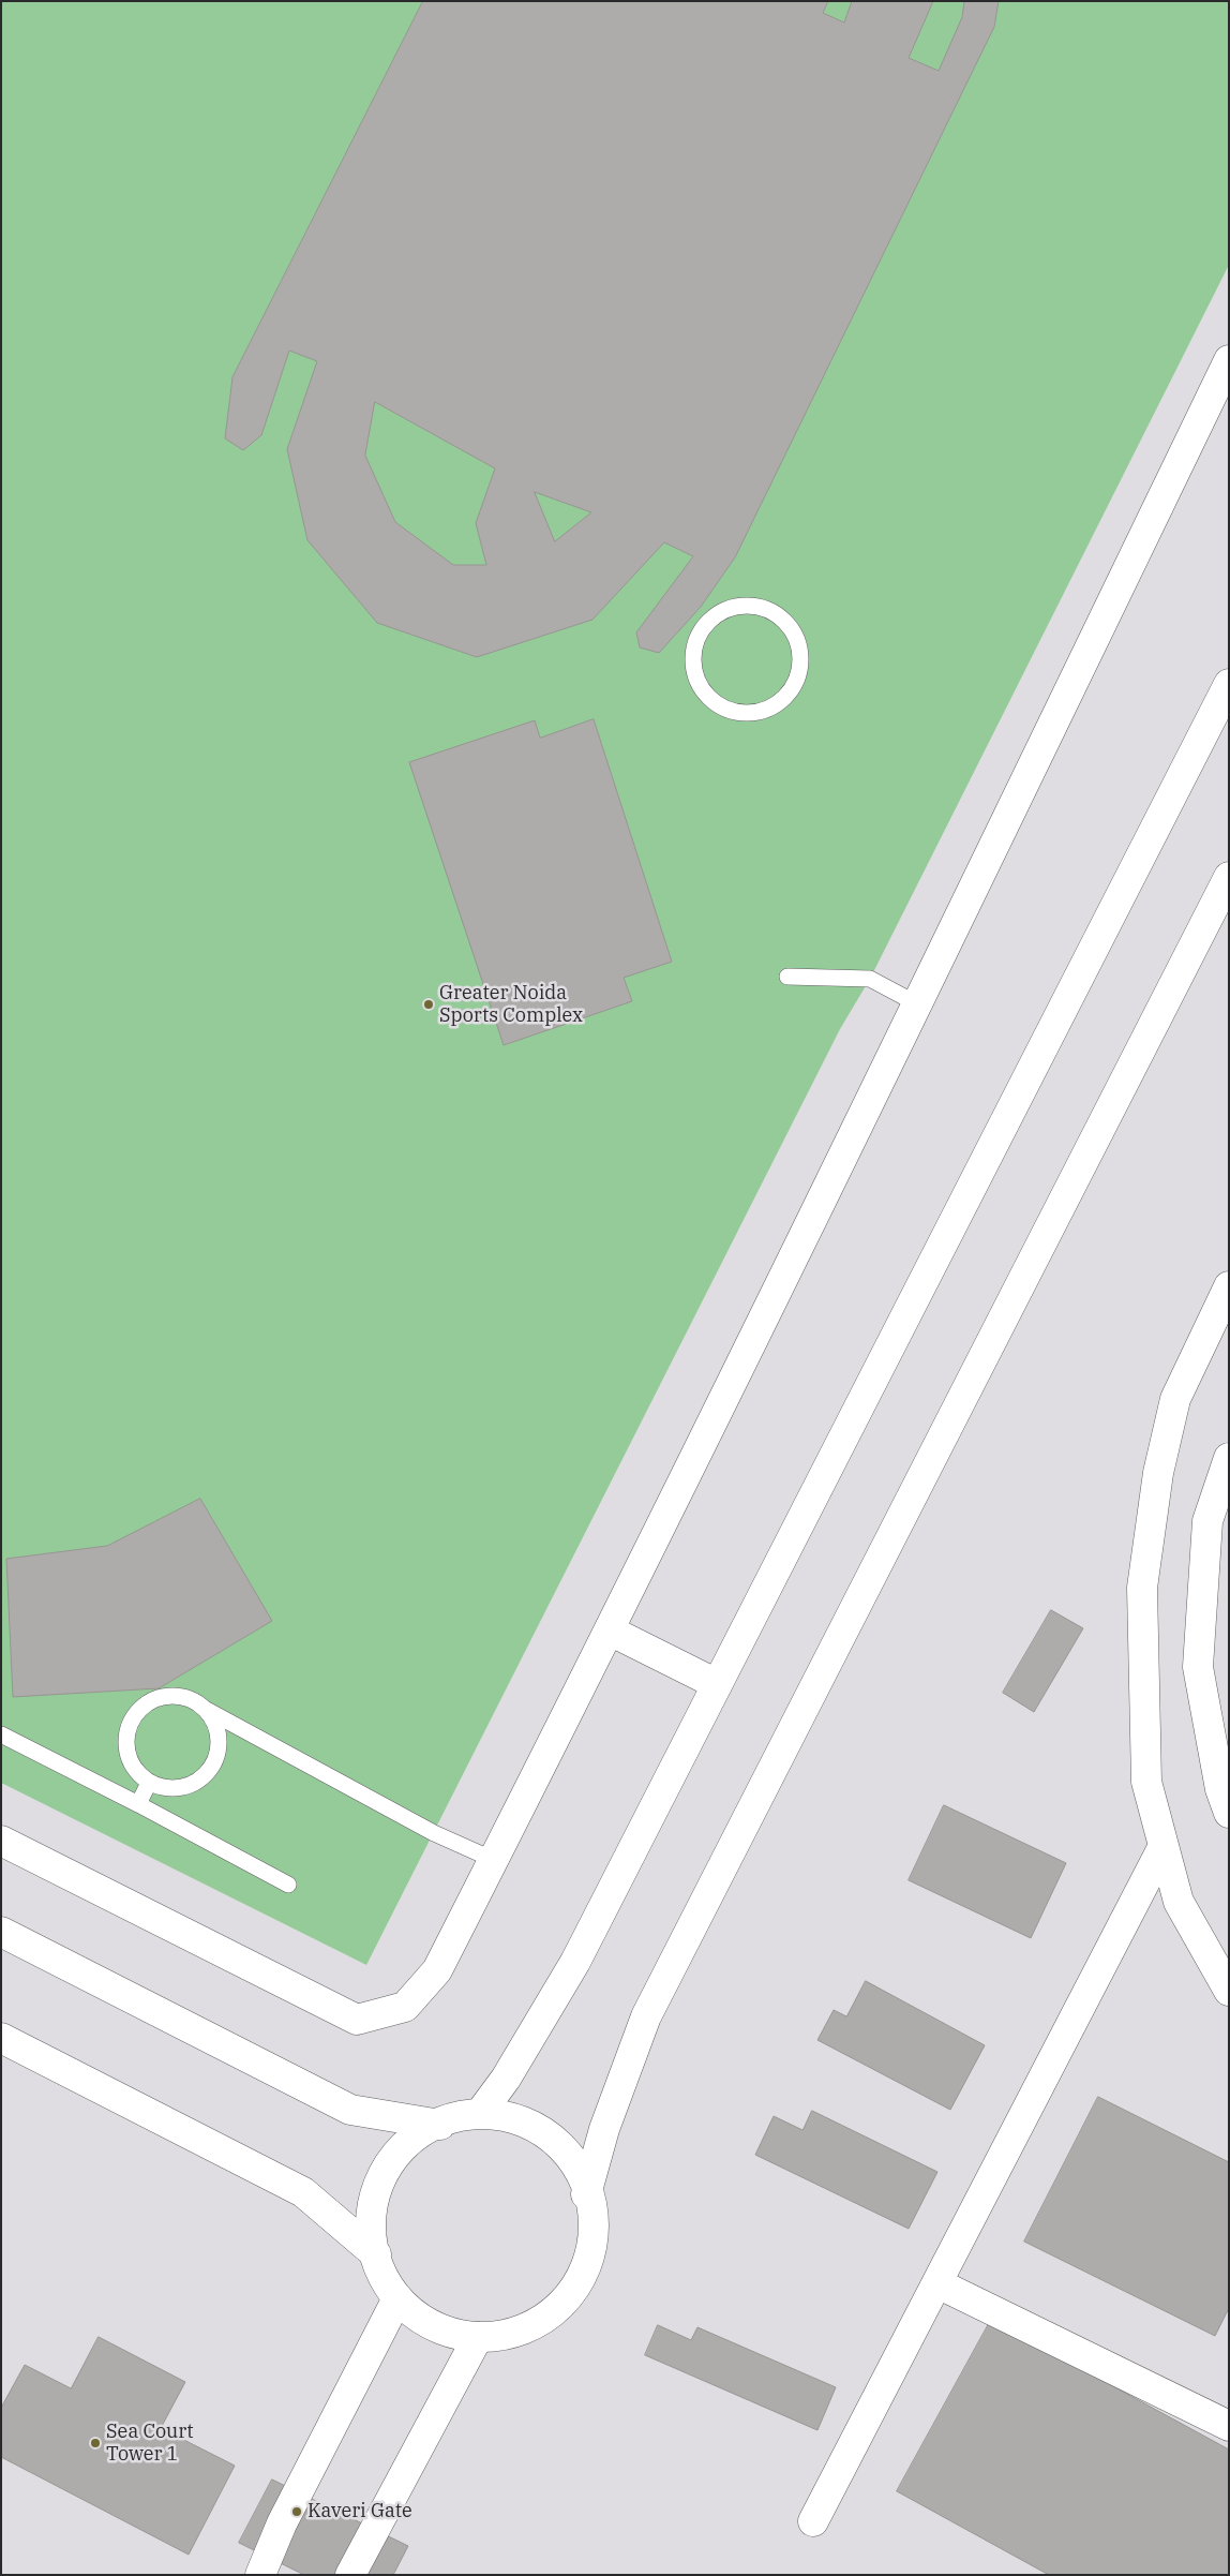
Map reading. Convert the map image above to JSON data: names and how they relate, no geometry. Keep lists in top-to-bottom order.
{
  "places": ["Greater Noida Sports Complex", "Sea Court Tower 1", "Kaveri Gate"]
}
